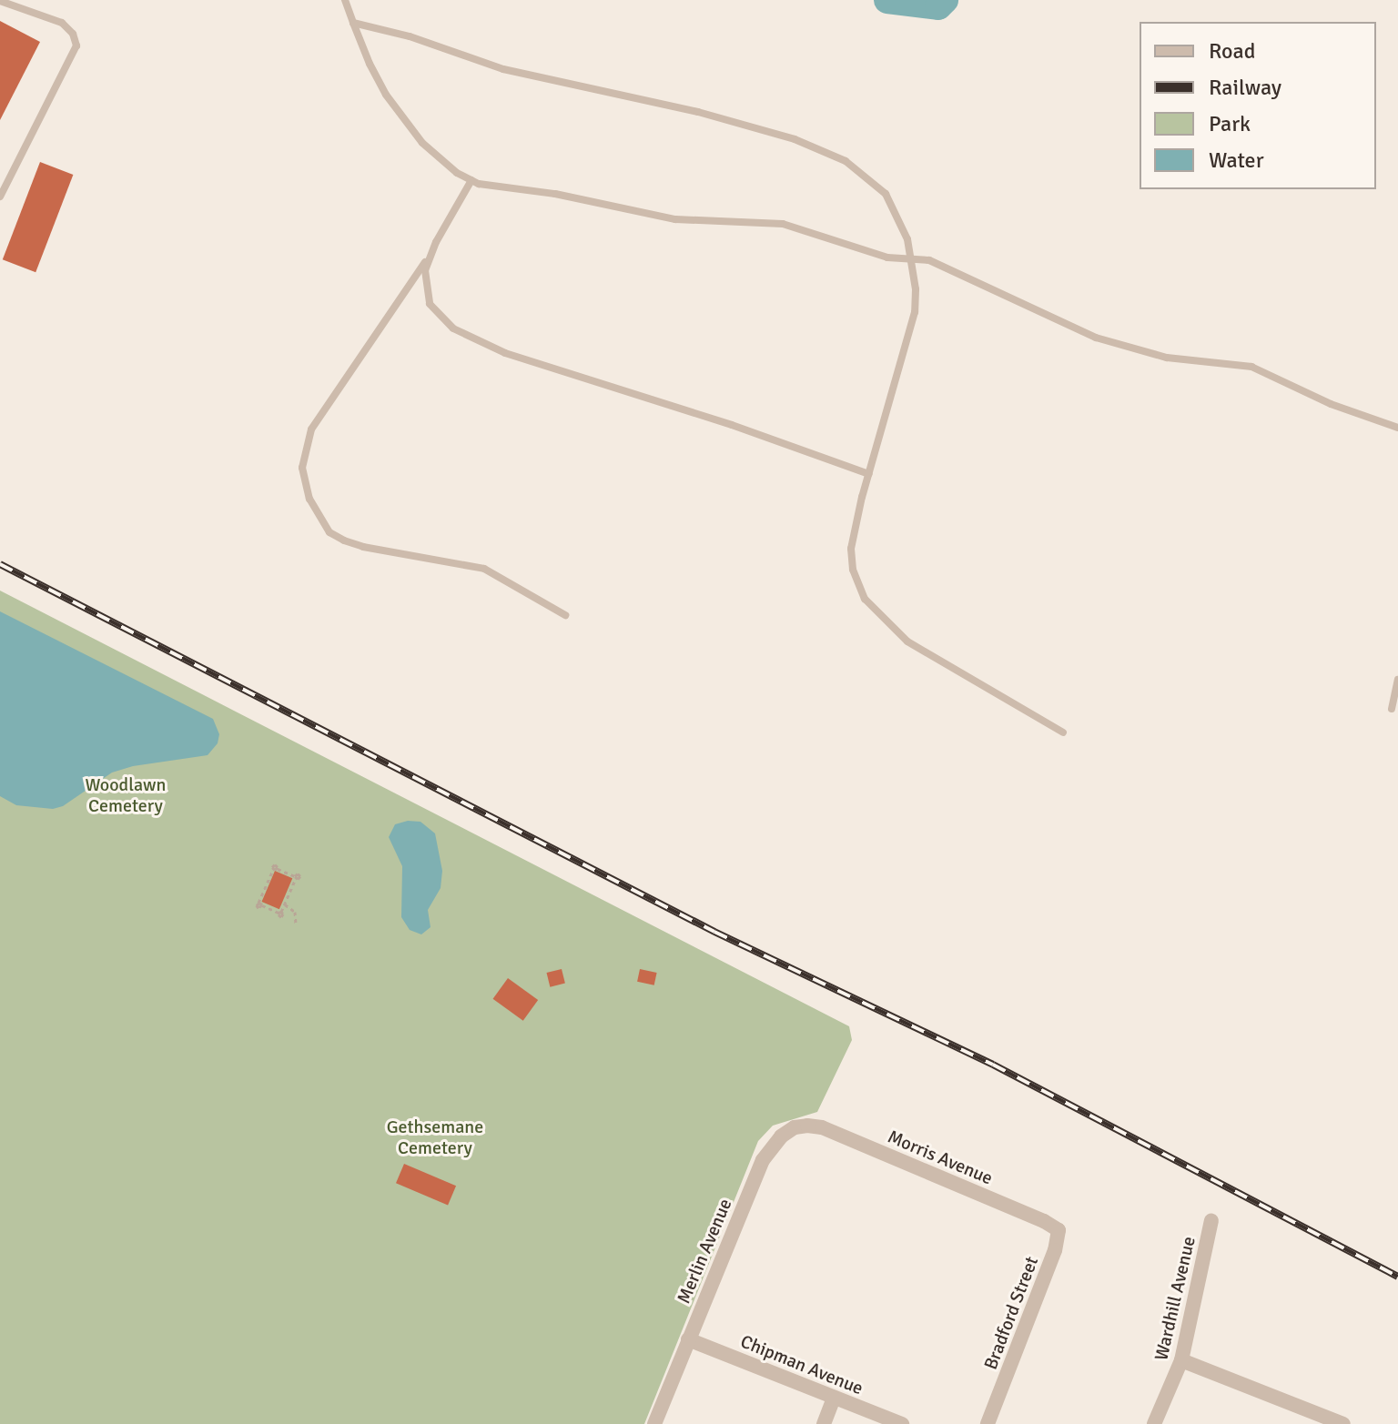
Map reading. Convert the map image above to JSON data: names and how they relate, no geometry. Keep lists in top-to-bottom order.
{
  "streets": {
    "street": [
      "Morris Avenue",
      "Merlin Avenue",
      "Wardhill Avenue",
      "Bradford Street",
      "Chipman Avenue"
    ]
  },
  "crossings": [
    ["Morris Avenue", "Merlin Avenue"],
    ["Morris Avenue", "Bradford Street"],
    ["Merlin Avenue", "Chipman Avenue"]
  ],
  "parks": ["Woodlawn Cemetery", "Gethsemane Cemetery"],
  "legend": [
    "Road",
    "Railway",
    "Park",
    "Water"
  ]
}
